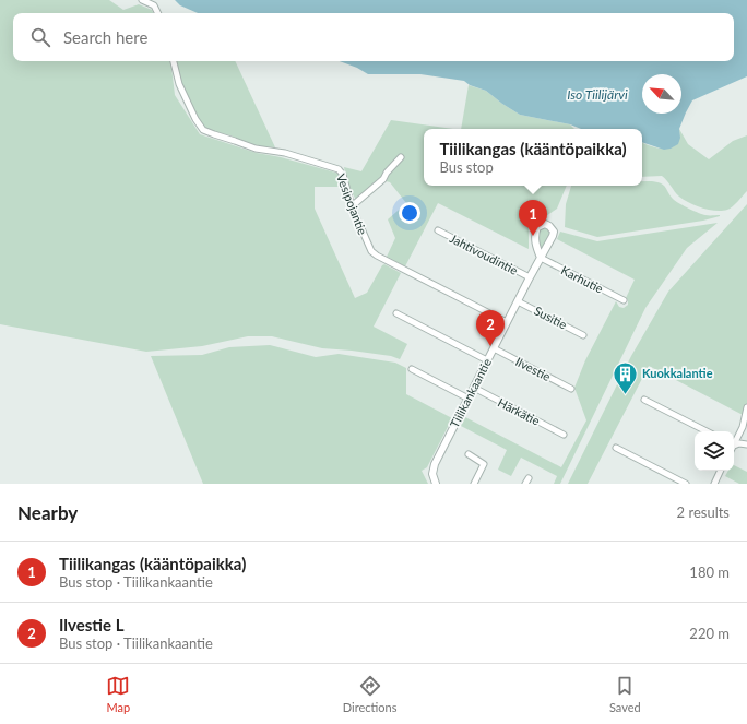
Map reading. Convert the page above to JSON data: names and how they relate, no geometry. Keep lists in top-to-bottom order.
{
  "streets": {
    "street": [
      "Vesipojantie",
      "Jahtivoudintie",
      "Karhutie",
      "Susitie",
      "Ilvestie",
      "Tiilikankaantie",
      "Härkätie"
    ]
  },
  "crossings": [
    ["Vesipojantie", "Tiilikankaantie"],
    ["Jahtivoudintie", "Tiilikankaantie"],
    ["Karhutie", "Tiilikankaantie"],
    ["Susitie", "Tiilikankaantie"],
    ["Ilvestie", "Tiilikankaantie"],
    ["Tiilikankaantie", "Härkätie"]
  ],
  "water": ["Iso Tiilijärvi"],
  "places": {
    "building": ["Kuokkalantie"]
  },
  "north": "top left",
  "page": {
    "search": "Search here",
    "popup": ["Tiilikangas (kääntöpaikka)", "Bus stop"],
    "pins": ["1", "2"],
    "heading": ["Nearby", "2 results"],
    "list": [
      {
        "mark": "1",
        "name": "Tiilikangas (kääntöpaikka)",
        "note": "Bus stop · Tiilikankaantie",
        "value": "180 m"
      },
      {
        "mark": "2",
        "name": "Ilvestie L",
        "note": "Bus stop · Tiilikankaantie",
        "value": "220 m"
      }
    ],
    "nav": ["Map", "Directions", "Saved"]
  }
}
